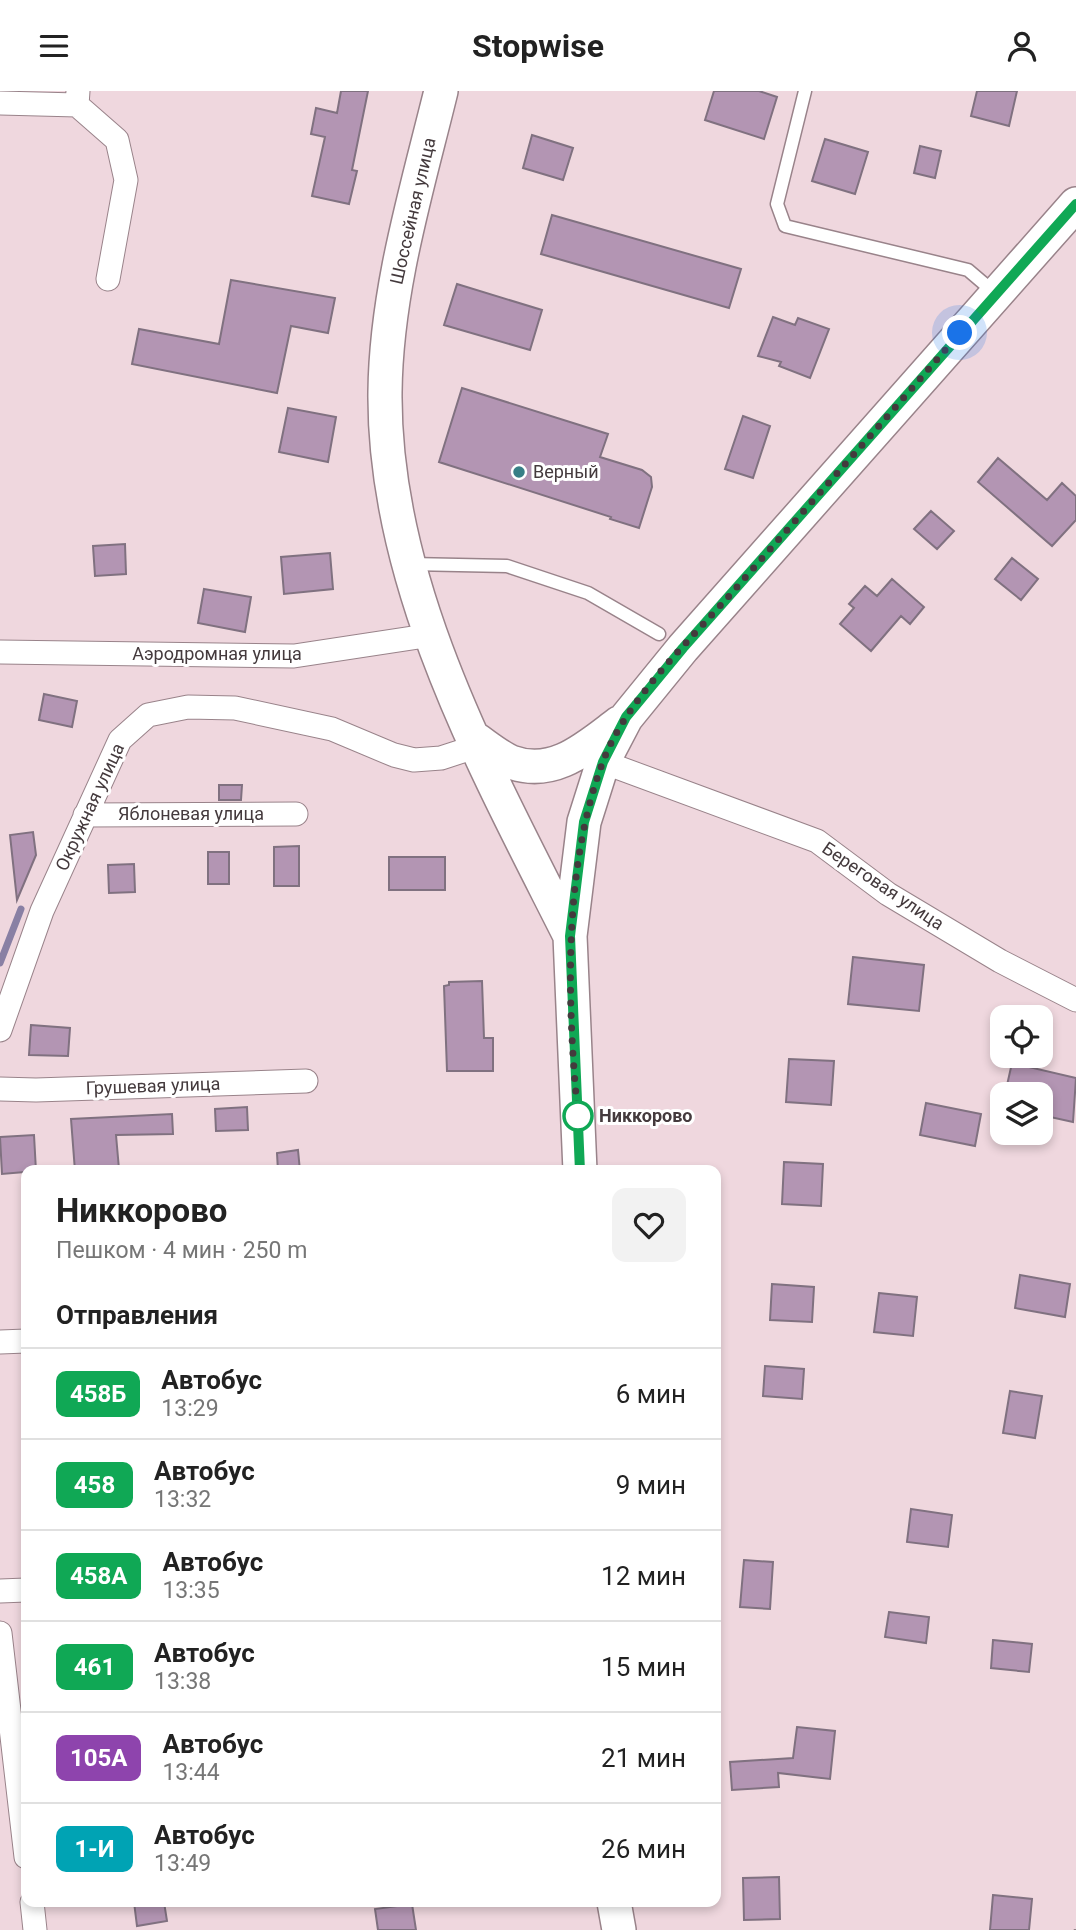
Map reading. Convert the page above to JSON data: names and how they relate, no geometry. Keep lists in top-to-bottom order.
{
  "streets": {
    "main road": ["Шоссейная улица"],
    "street": [
      "Аэродромная улица",
      "Окружная улица",
      "Яблоневая улица",
      "Береговая улица",
      "Грушевая улица"
    ]
  },
  "crossings": [
    ["Шоссейная улица", "Аэродромная улица"],
    ["Шоссейная улица", "Окружная улица"],
    ["Окружная улица", "Яблоневая улица"]
  ],
  "places": ["Верный", "Никкорово"],
  "lines": ["bus line 458Б"],
  "page": {
    "header": "Stopwise",
    "heading": [
      ["Никкорово", "Пешком · 4 мин · 250 m"],
      "Отправления"
    ],
    "list": [
      {
        "mark": "458Б",
        "name": "Автобус",
        "note": "13:29",
        "value": "6 мин"
      },
      {
        "mark": "458",
        "name": "Автобус",
        "note": "13:32",
        "value": "9 мин"
      },
      {
        "mark": "458А",
        "name": "Автобус",
        "note": "13:35",
        "value": "12 мин"
      },
      {
        "mark": "461",
        "name": "Автобус",
        "note": "13:38",
        "value": "15 мин"
      },
      {
        "mark": "105А",
        "name": "Автобус",
        "note": "13:44",
        "value": "21 мин"
      },
      {
        "mark": "1-И",
        "name": "Автобус",
        "note": "13:49",
        "value": "26 мин"
      }
    ]
  }
}
